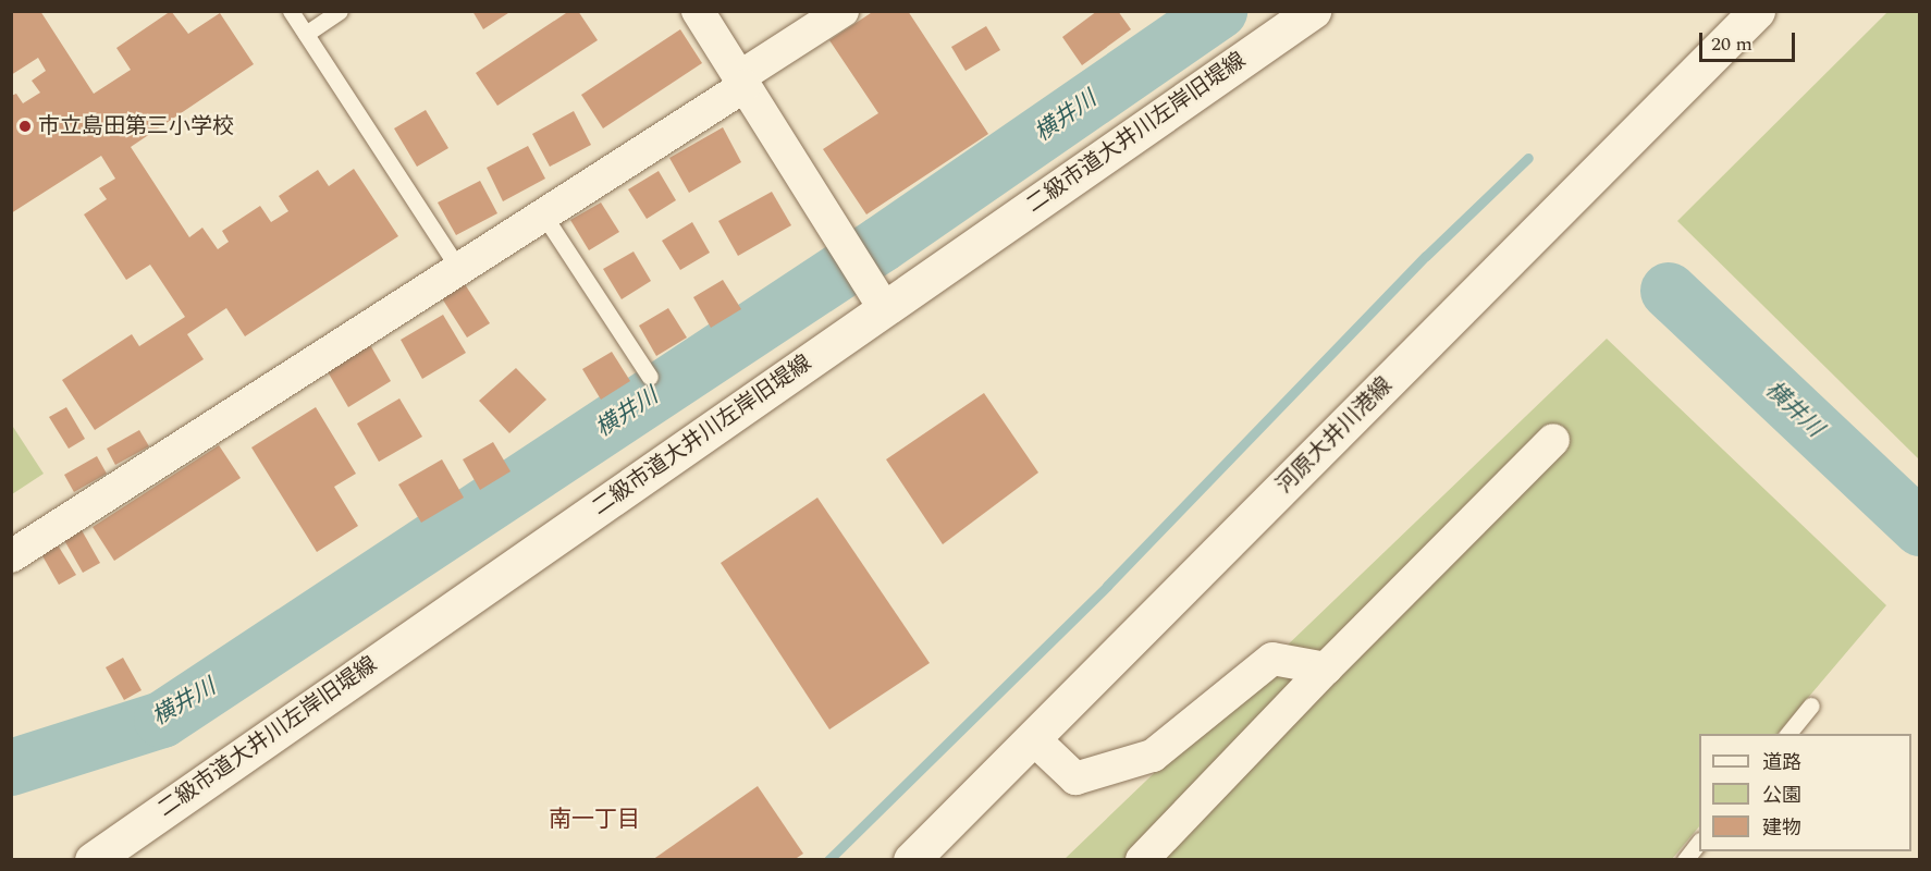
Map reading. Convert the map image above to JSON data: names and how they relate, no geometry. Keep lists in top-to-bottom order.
{
  "streets": {
    "street": ["二級市道大井川左岸旧堤線", "河原大井川港線"]
  },
  "districts": ["南一丁目"],
  "water": ["横井川"],
  "places": ["市立島田第三小学校"],
  "legend": ["道路", "公園", "建物"],
  "scale_bar": "20 m"
}
